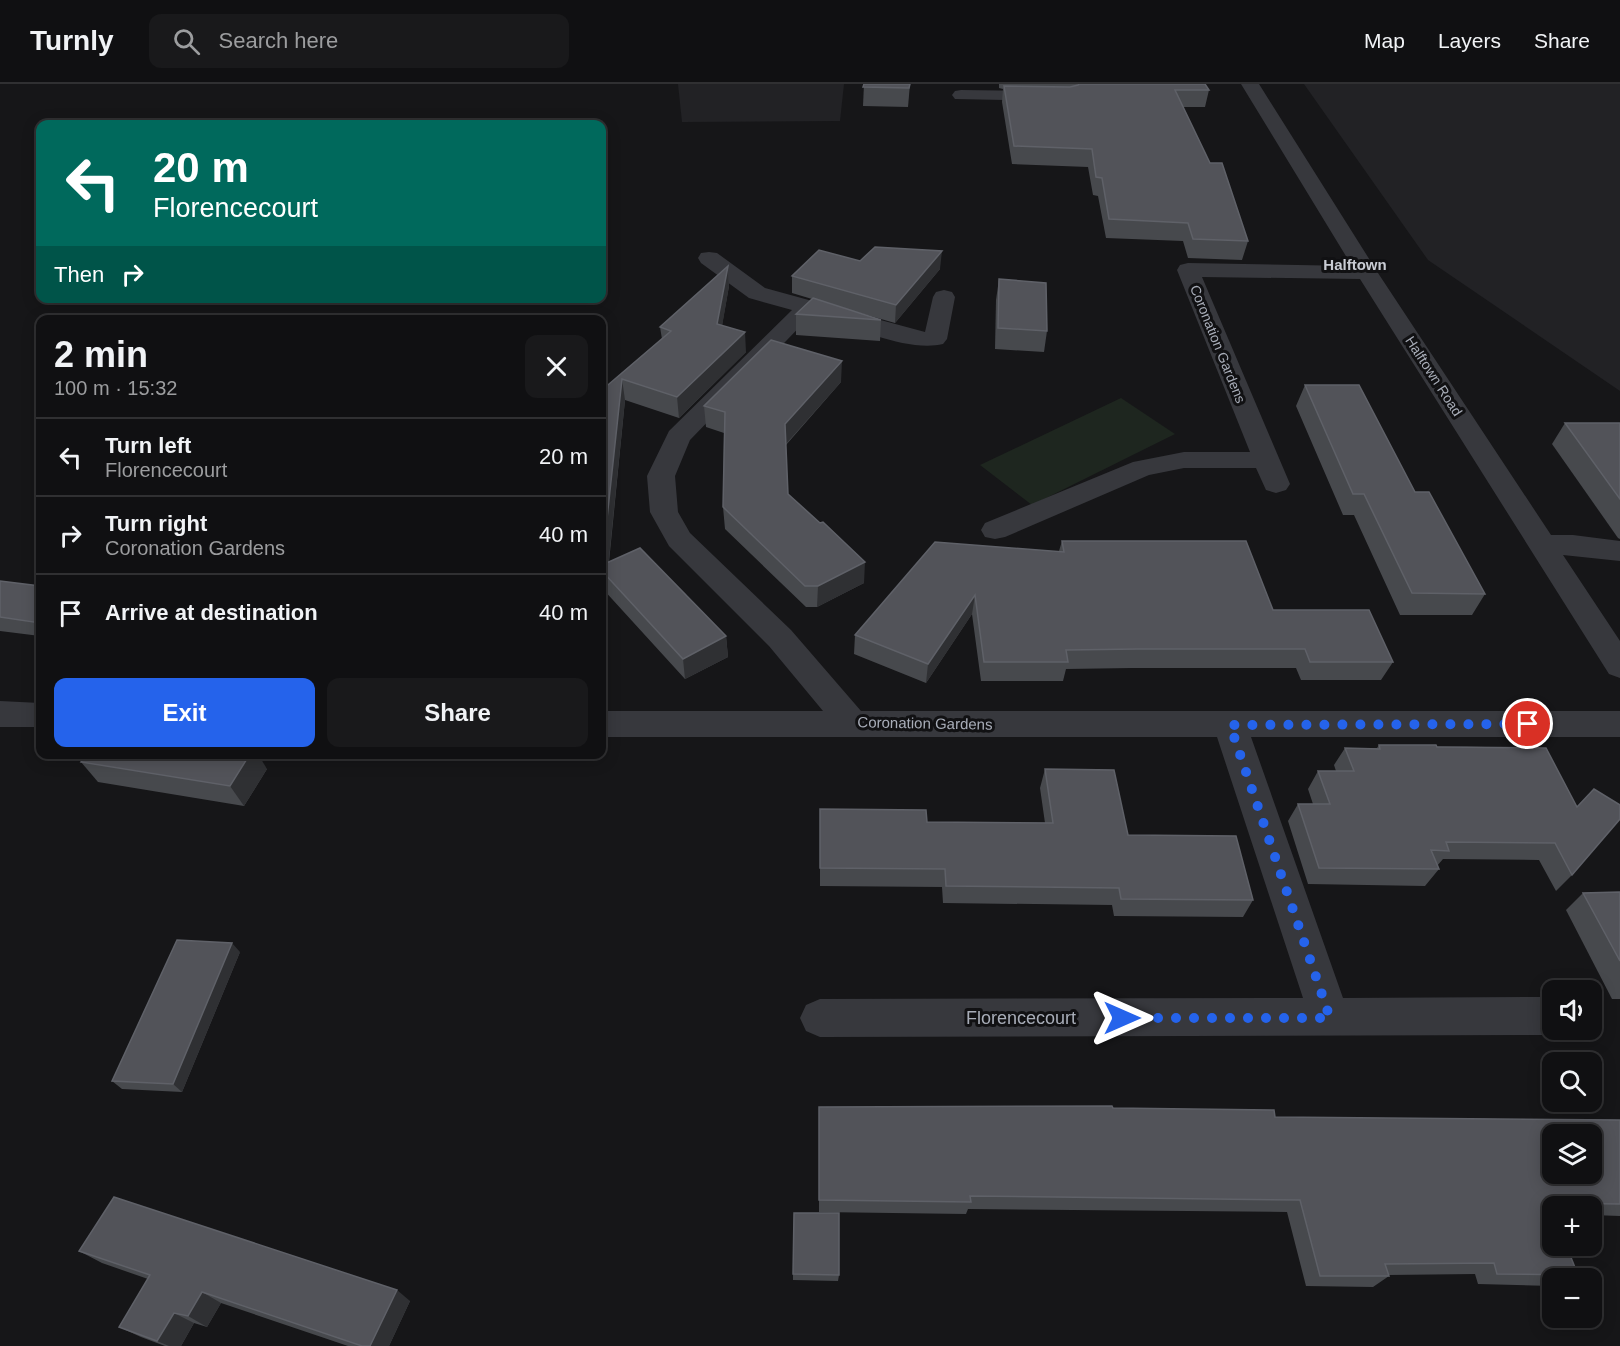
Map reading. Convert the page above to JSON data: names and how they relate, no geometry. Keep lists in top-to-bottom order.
{
  "streets": {
    "street": ["Coronation Gardens", "Halftown Road", "Florencecourt"]
  },
  "crossings": [
    ["Coronation Gardens", "Halftown Road"]
  ],
  "districts": ["Halftown"],
  "page": {
    "header": "Turnly",
    "search": "Search here",
    "nav": ["Map", "Layers", "Share"],
    "turn": ["20 m", "Florencecourt"],
    "then": "Then",
    "heading": ["2 min", "100 m · 15:32"],
    "list": [
      {
        "name": "Turn left",
        "note": "Florencecourt",
        "value": "20 m"
      },
      {
        "name": "Turn right",
        "note": "Coronation Gardens",
        "value": "40 m"
      },
      {
        "name": "Arrive at destination",
        "value": "40 m"
      }
    ],
    "buttons": ["Exit", "Share"],
    "map_buttons": ["+", "−"]
  }
}
